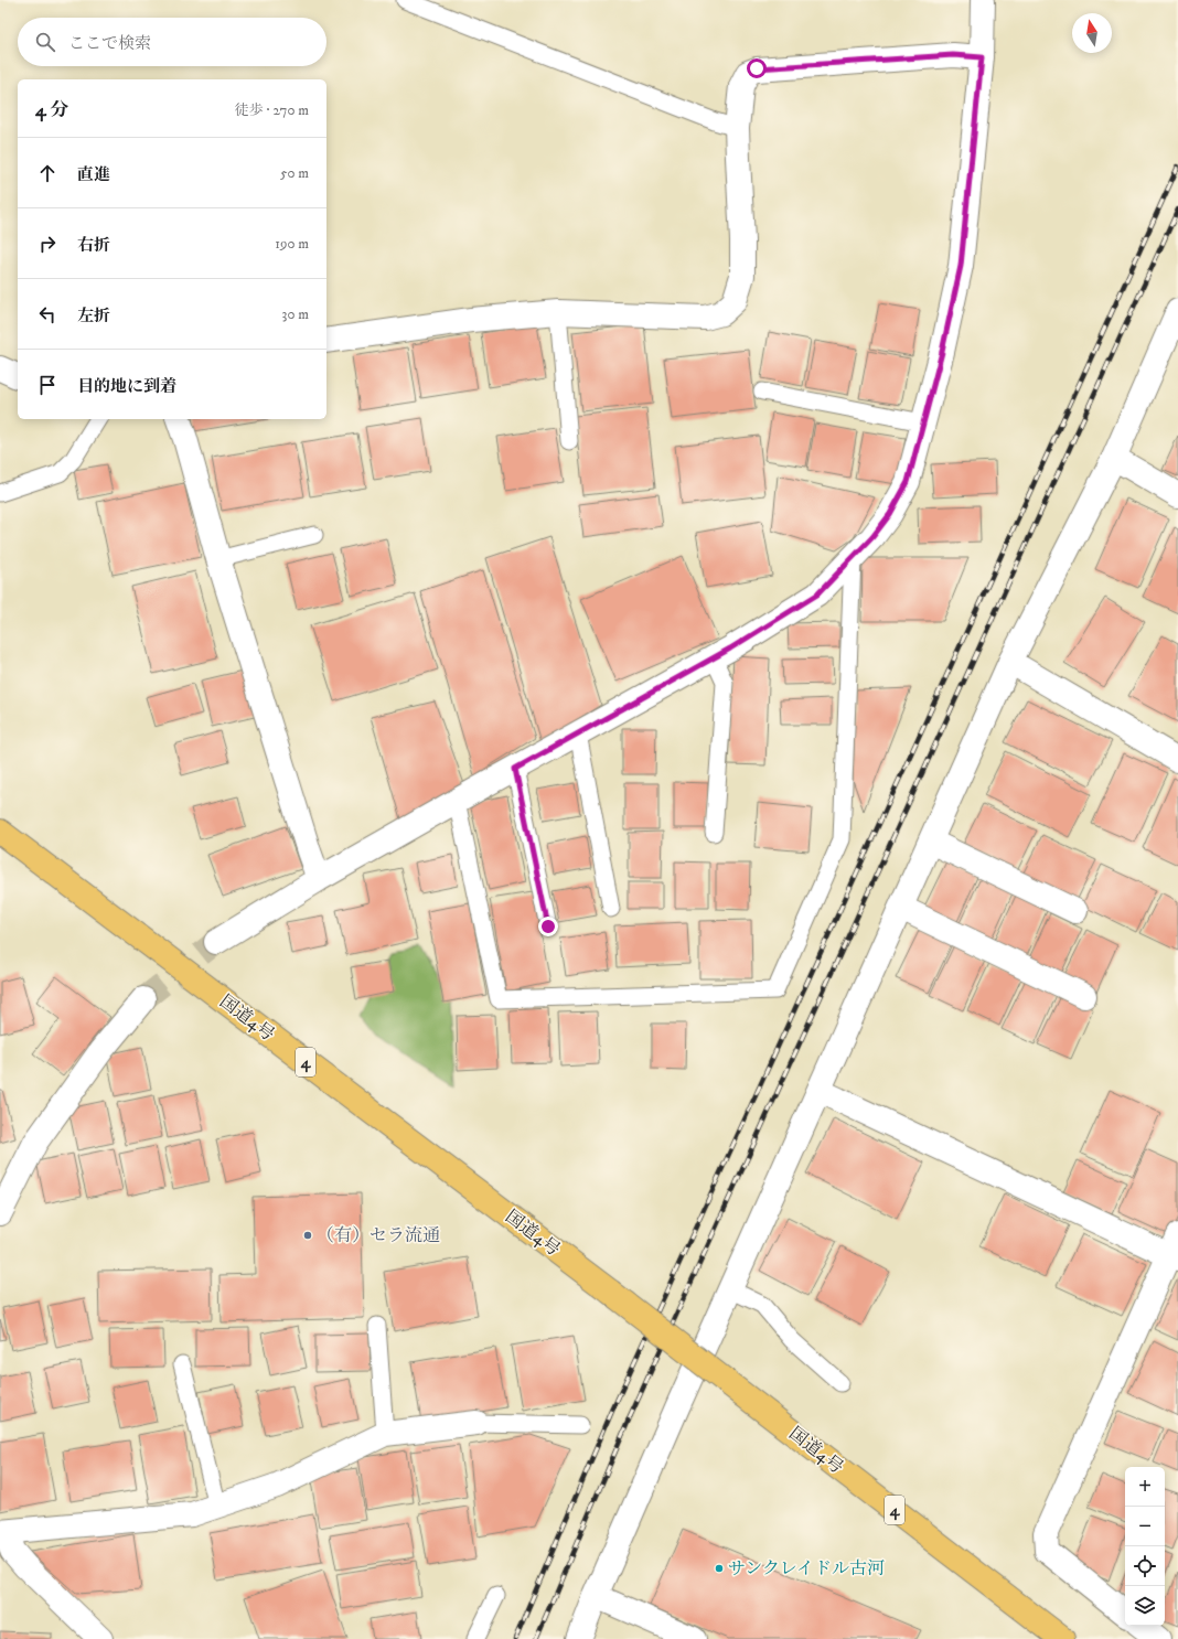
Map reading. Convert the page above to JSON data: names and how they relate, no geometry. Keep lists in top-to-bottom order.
{
  "streets": {
    "highway": ["国道4号", "4"]
  },
  "places": ["（有）セラ流通", "サンクレイドル古河"],
  "north": "top",
  "page": {
    "search": "ここで検索",
    "heading": ["4 分", "徒歩 · 270 m"],
    "list": [
      ["直進", "50 m"],
      ["右折", "190 m"],
      ["左折", "30 m"],
      "目的地に到着"
    ],
    "map_buttons": ["+", "−"]
  }
}
